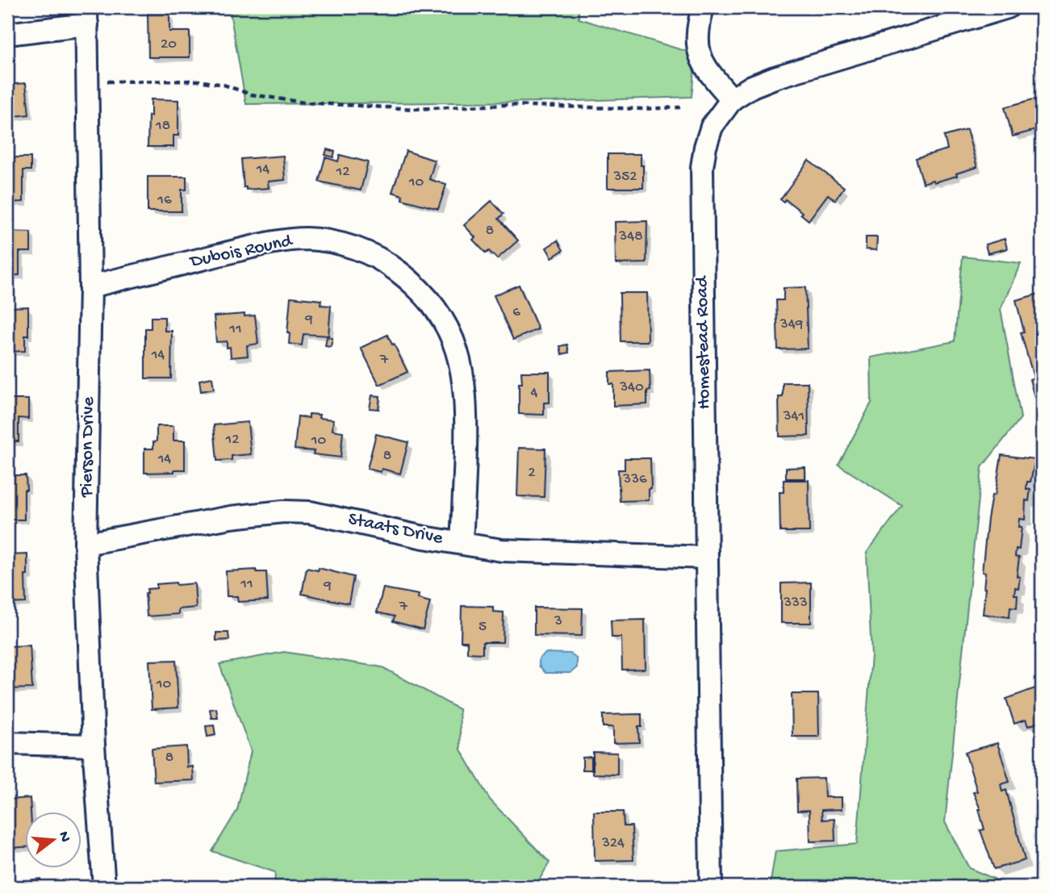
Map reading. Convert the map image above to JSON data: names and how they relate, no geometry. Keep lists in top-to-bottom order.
{
  "streets": {
    "street": [
      "Dubois Round",
      "Homestead Road",
      "Pierson Drive",
      "Staats Drive"
    ]
  },
  "crossings": [
    ["Dubois Round", "Pierson Drive"],
    ["Dubois Round", "Staats Drive"],
    ["Homestead Road", "Staats Drive"],
    ["Pierson Drive", "Staats Drive"]
  ],
  "house_numbers": [
    "20",
    "18",
    "14",
    "12",
    "352",
    "10",
    "16",
    "8",
    "348",
    "6",
    "9",
    "349",
    "11",
    "14",
    "7",
    "340",
    "4",
    "341",
    "12",
    "10",
    "8",
    "14",
    "2",
    "336",
    "11",
    "9",
    "333",
    "7",
    "3",
    "5",
    "10",
    "8",
    "324"
  ],
  "north": "right"
}
